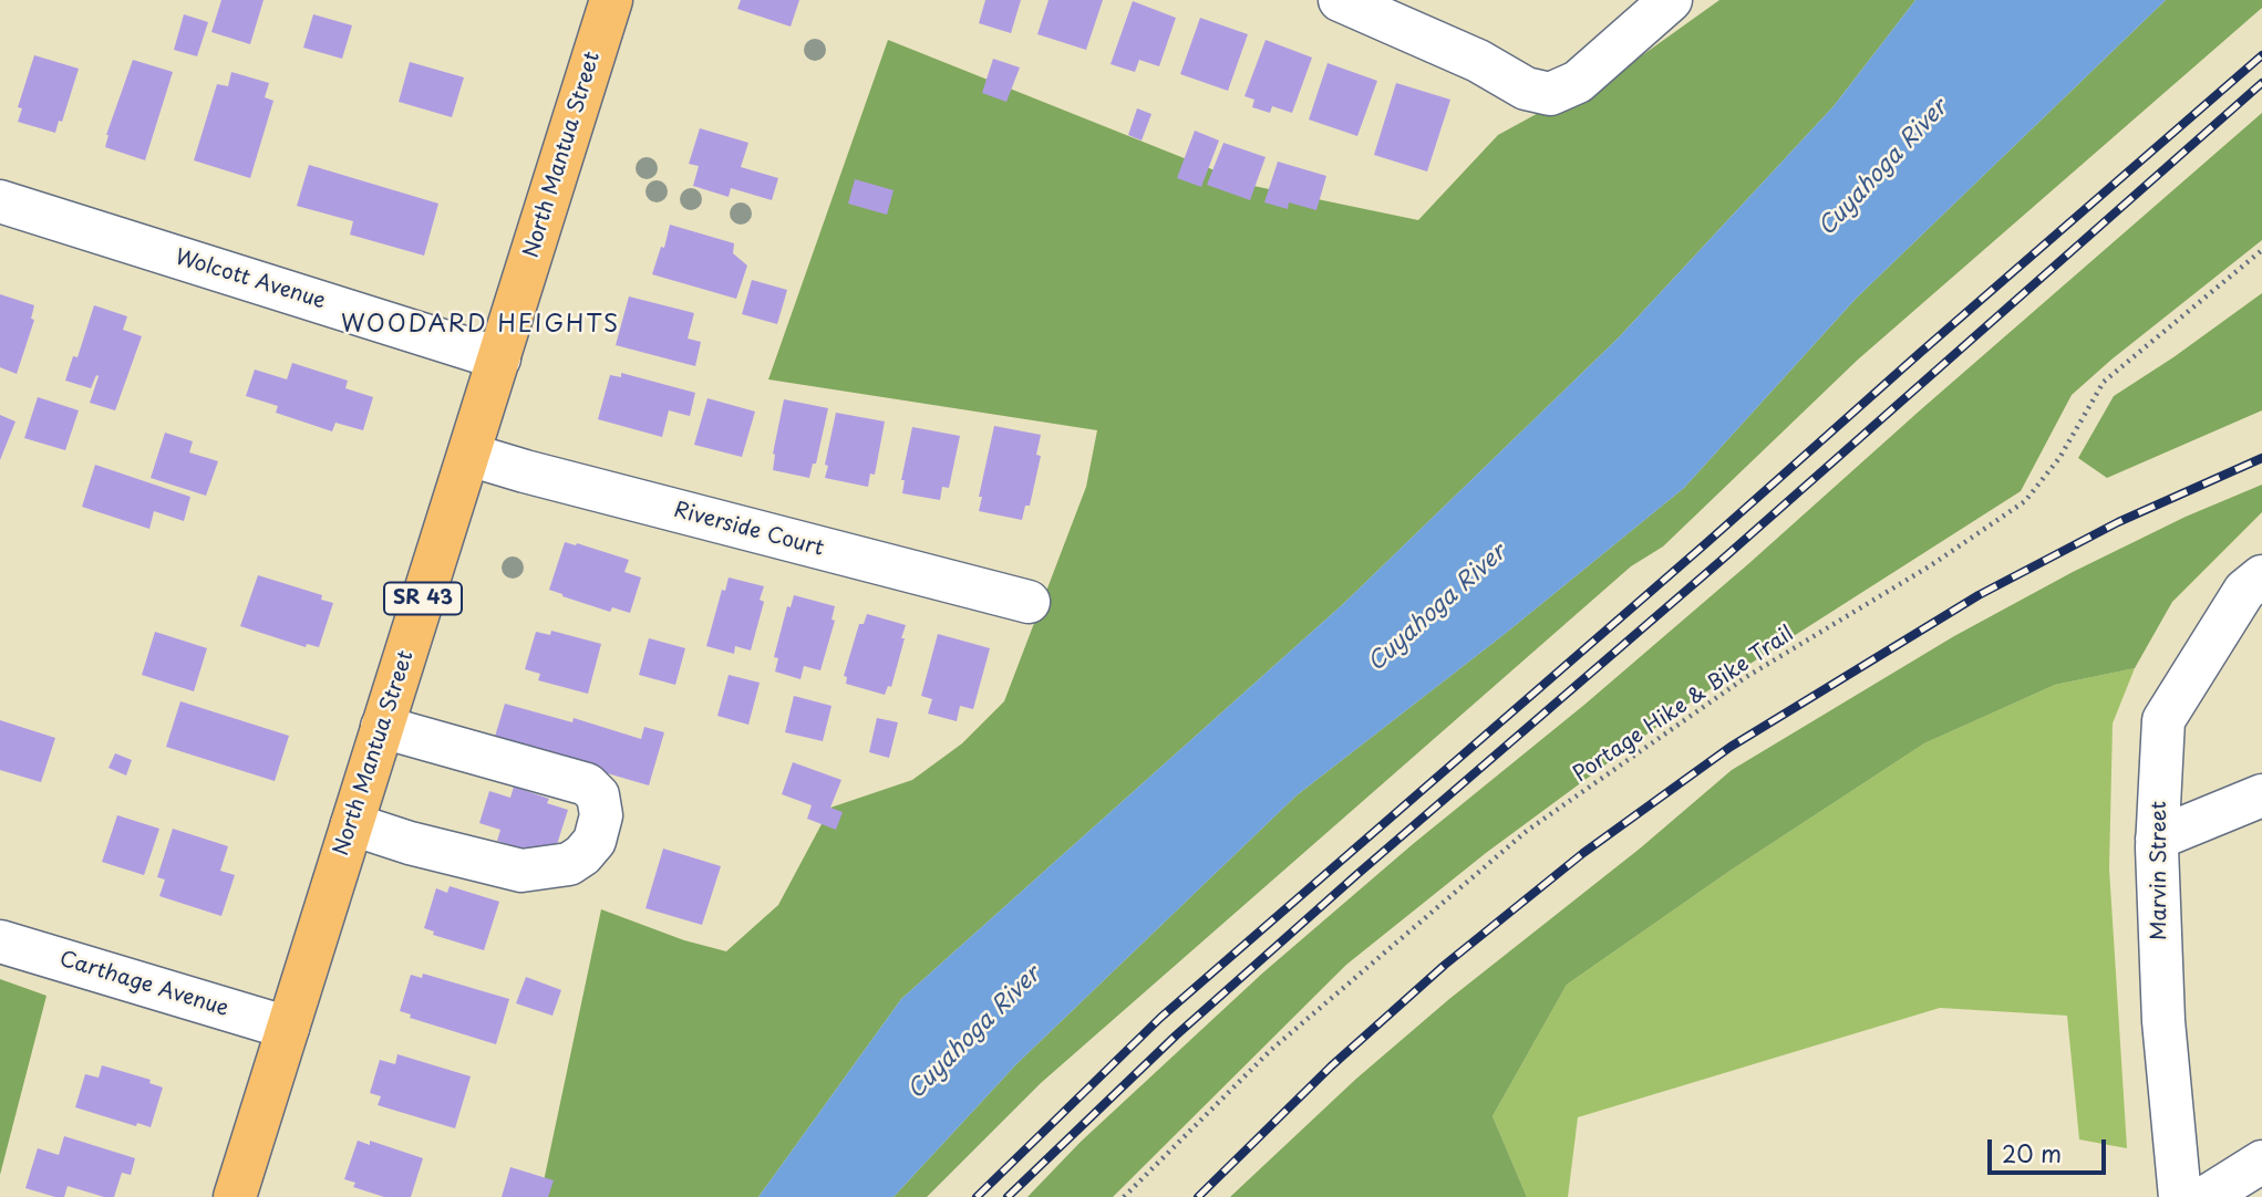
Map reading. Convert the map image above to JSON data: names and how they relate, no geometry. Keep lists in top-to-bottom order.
{
  "streets": {
    "main road": ["North Mantua Street", "SR 43"],
    "street": [
      "Wolcott Avenue",
      "Riverside Court",
      "Marvin Street",
      "Carthage Avenue"
    ],
    "path": ["Portage Hike & Bike Trail"]
  },
  "crossings": [
    ["North Mantua Street", "Wolcott Avenue"],
    ["North Mantua Street", "Riverside Court"],
    ["North Mantua Street", "Carthage Avenue"]
  ],
  "districts": ["WOODARD HEIGHTS"],
  "water": ["Cuyahoga River"],
  "scale_bar": "20 m"
}
